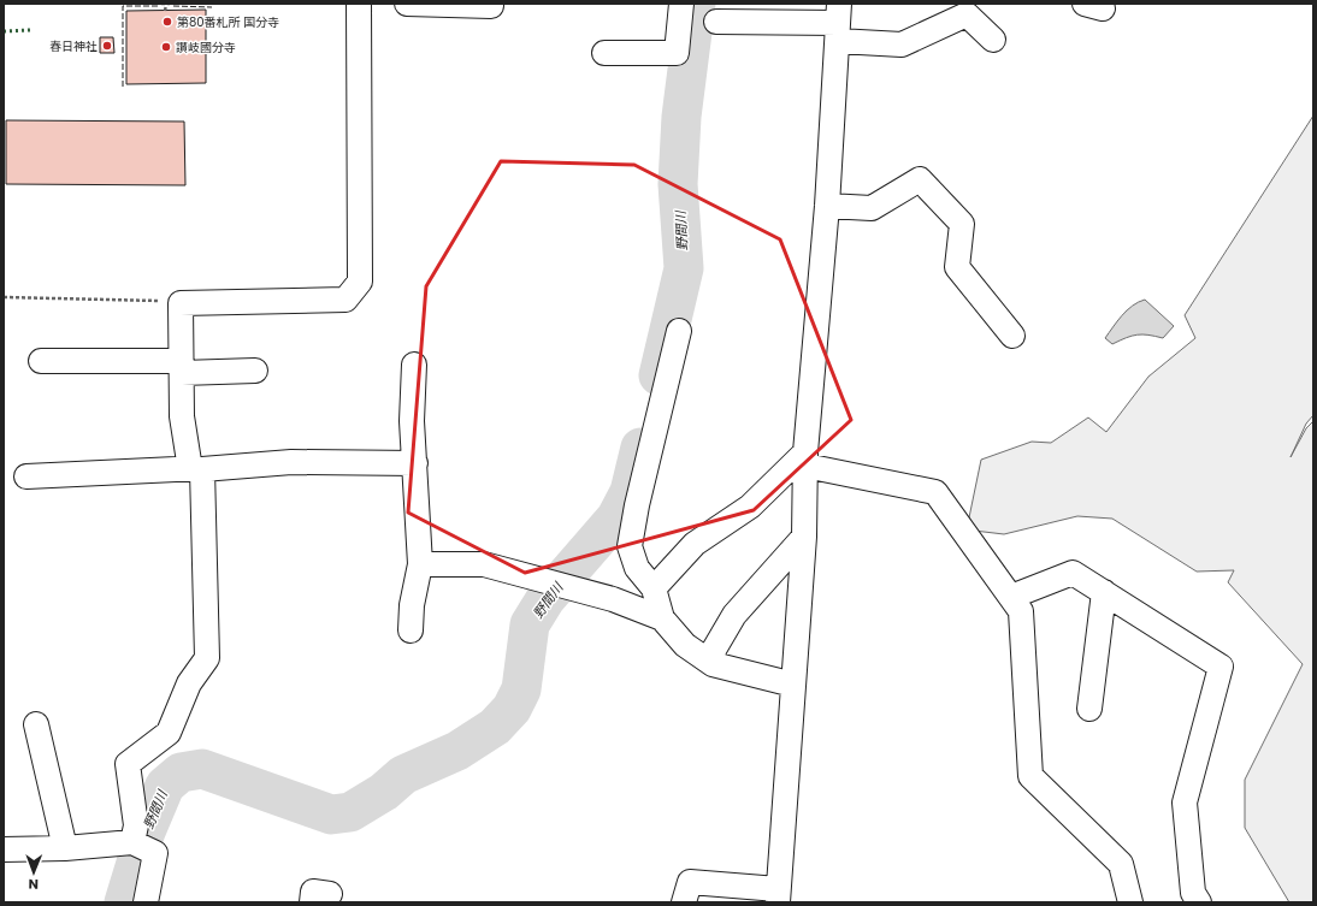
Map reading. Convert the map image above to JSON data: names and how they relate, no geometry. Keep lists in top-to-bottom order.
{
  "water": ["野間川"],
  "places": ["第80番札所 国分寺", "春日神社", "讃岐國分寺"],
  "north": "bottom"
}
